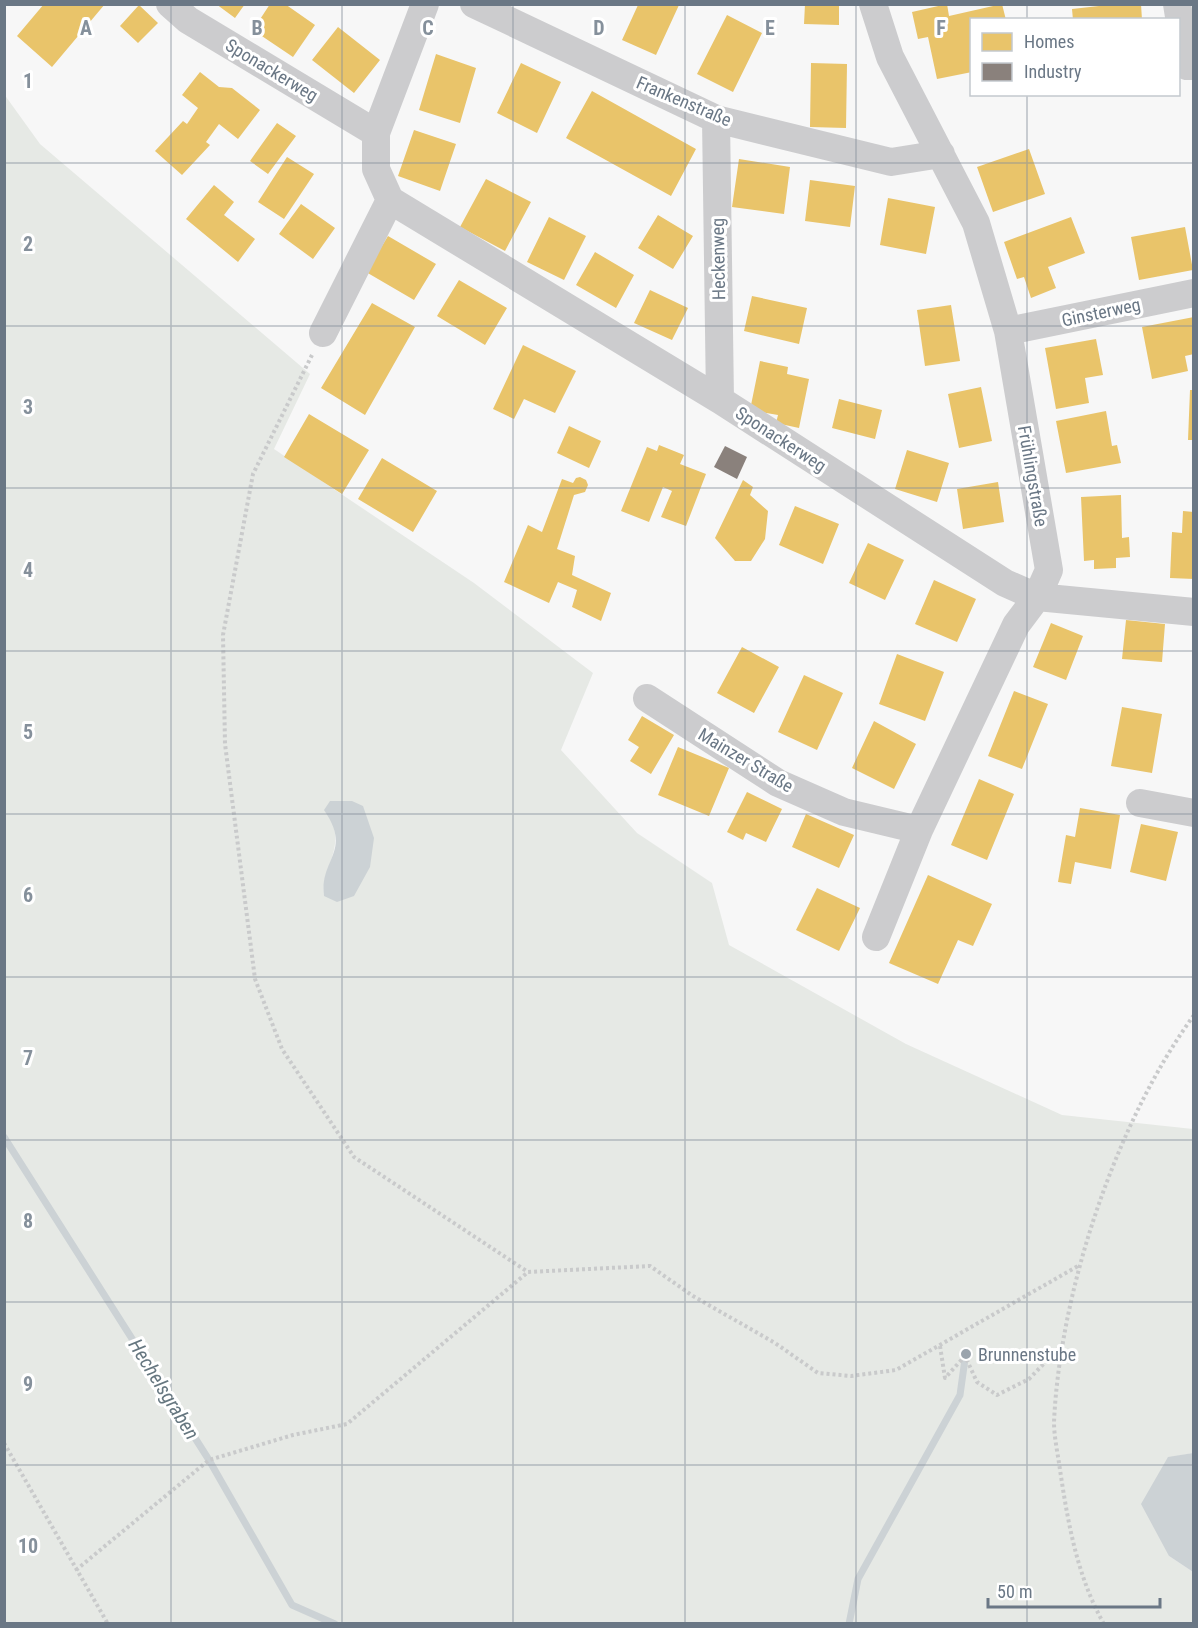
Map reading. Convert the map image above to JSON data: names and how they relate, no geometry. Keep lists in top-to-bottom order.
{
  "streets": {
    "street": [
      "Sponackerweg",
      "Frankenstraße",
      "Heckenweg",
      "Ginsterweg",
      "Frühlingstraße",
      "Mainzer Straße"
    ]
  },
  "crossings": [
    ["Sponackerweg", "Heckenweg"],
    ["Sponackerweg", "Frühlingstraße"],
    ["Frankenstraße", "Heckenweg"],
    ["Frankenstraße", "Frühlingstraße"],
    ["Ginsterweg", "Frühlingstraße"],
    ["Frühlingstraße", "Mainzer Straße"]
  ],
  "water": ["Hechelsgraben"],
  "places": ["Brunnenstube"],
  "legend": ["Homes", "Industry"],
  "scale_bar": "50 m",
  "grid": {
    "columns": [
      "A",
      "B",
      "C",
      "D",
      "E",
      "F"
    ],
    "rows": [
      "1",
      "2",
      "3",
      "4",
      "5",
      "6",
      "7",
      "8",
      "9",
      "10"
    ]
  }
}
